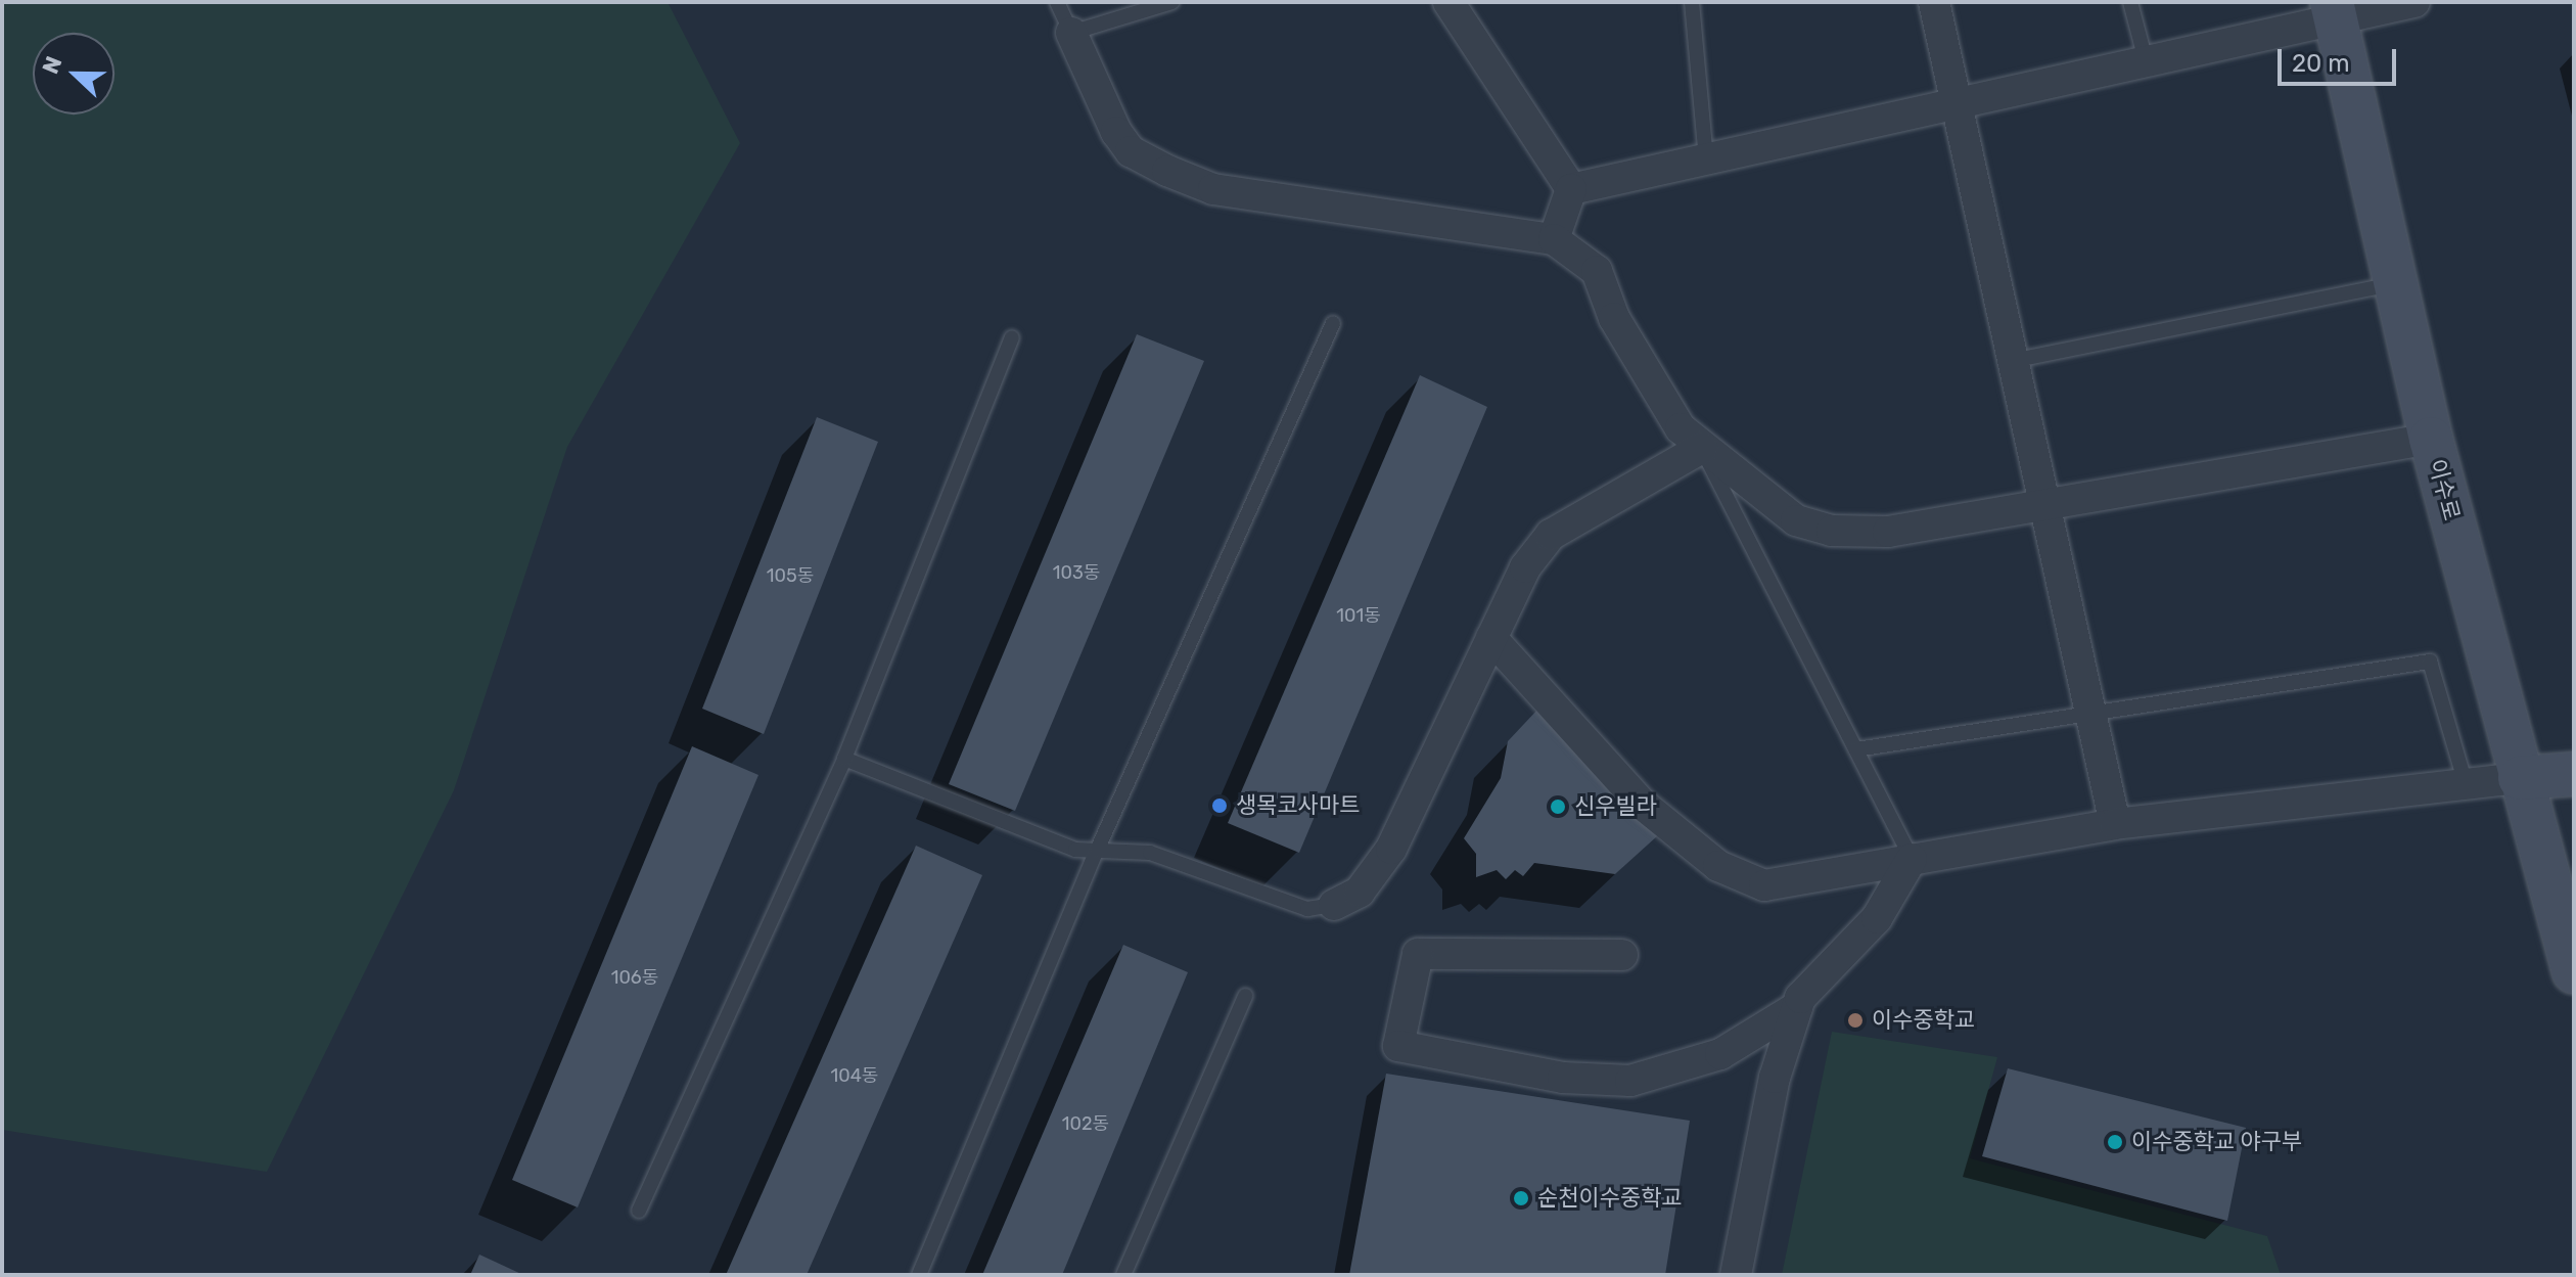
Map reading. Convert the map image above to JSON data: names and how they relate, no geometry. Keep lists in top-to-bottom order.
{
  "streets": {
    "main road": ["이수로"]
  },
  "places": [
    "생목코사마트",
    "신우빌라",
    "이수중학교",
    "이수중학교 야구부",
    "순천이수중학교"
  ],
  "house_numbers": [
    "103동",
    "105동",
    "101동",
    "106동",
    "104동",
    "102동"
  ],
  "scale_bar": "20 m",
  "north": "left"
}
